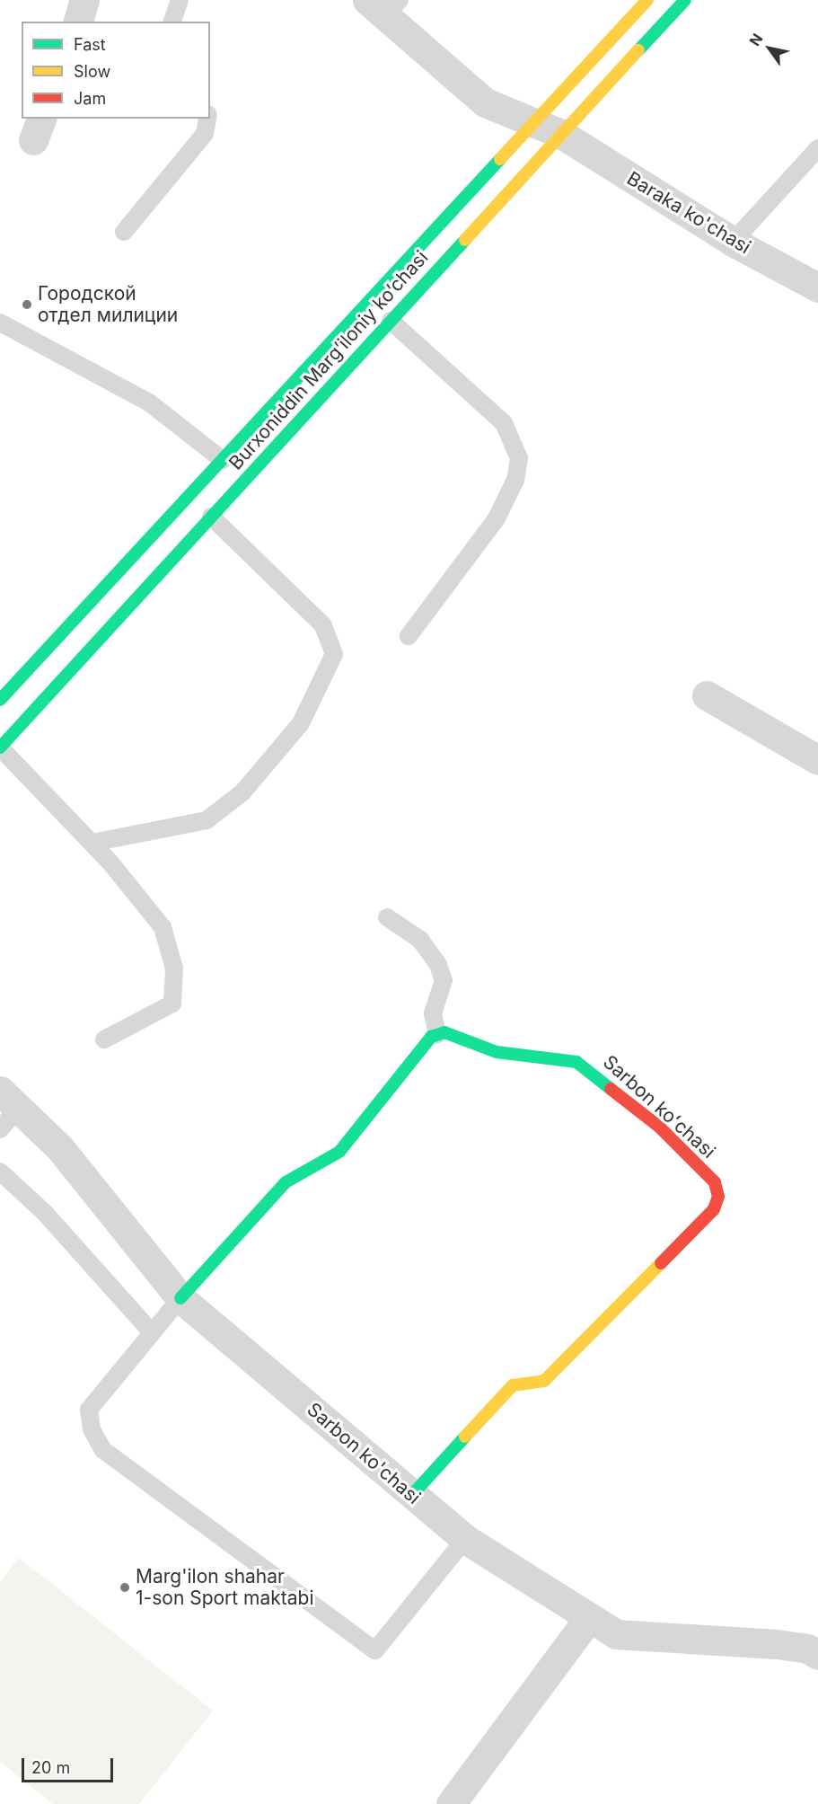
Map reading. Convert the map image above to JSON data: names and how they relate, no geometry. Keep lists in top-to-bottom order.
{
  "streets": {
    "main road": ["Burxoniddin Marg’iloniy ko’chasi", "Sarbon koʻchasi"],
    "street": ["Baraka ko'chasi", "Sarbon ko'chasi"]
  },
  "crossings": [
    ["Baraka ko'chasi", "Burxoniddin Marg’iloniy ko’chasi"],
    ["Sarbon koʻchasi", "Sarbon ko'chasi"]
  ],
  "places": ["Городской отдел милиции", "Marg'ilon shahar 1-son Sport maktabi"],
  "legend": ["Fast", "Slow", "Jam"],
  "scale_bar": "20 m",
  "north": "top left"
}
